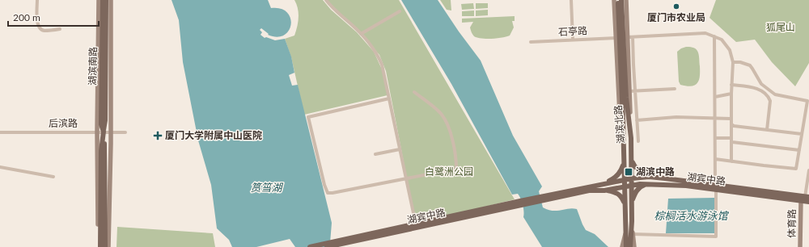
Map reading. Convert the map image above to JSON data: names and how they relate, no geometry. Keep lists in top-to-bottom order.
{
  "streets": {
    "main road": [
      "湖滨南路",
      "湖滨北路",
      "湖宾中路",
      "体育路"
    ],
    "street": ["石亭路", "后滨路"]
  },
  "crossings": [
    ["湖滨南路", "后滨路"],
    ["湖滨北路", "湖宾中路"],
    ["湖宾中路", "体育路"]
  ],
  "water": ["筼筜湖", "棕榈活水游泳馆"],
  "parks": ["狐尾山", "白鹭洲公园"],
  "places": {
    "other": ["厦门市农业局"],
    "health": ["厦门大学附属中山医院"],
    "transit": ["湖滨中路"]
  },
  "scale_bar": "200 m"
}
